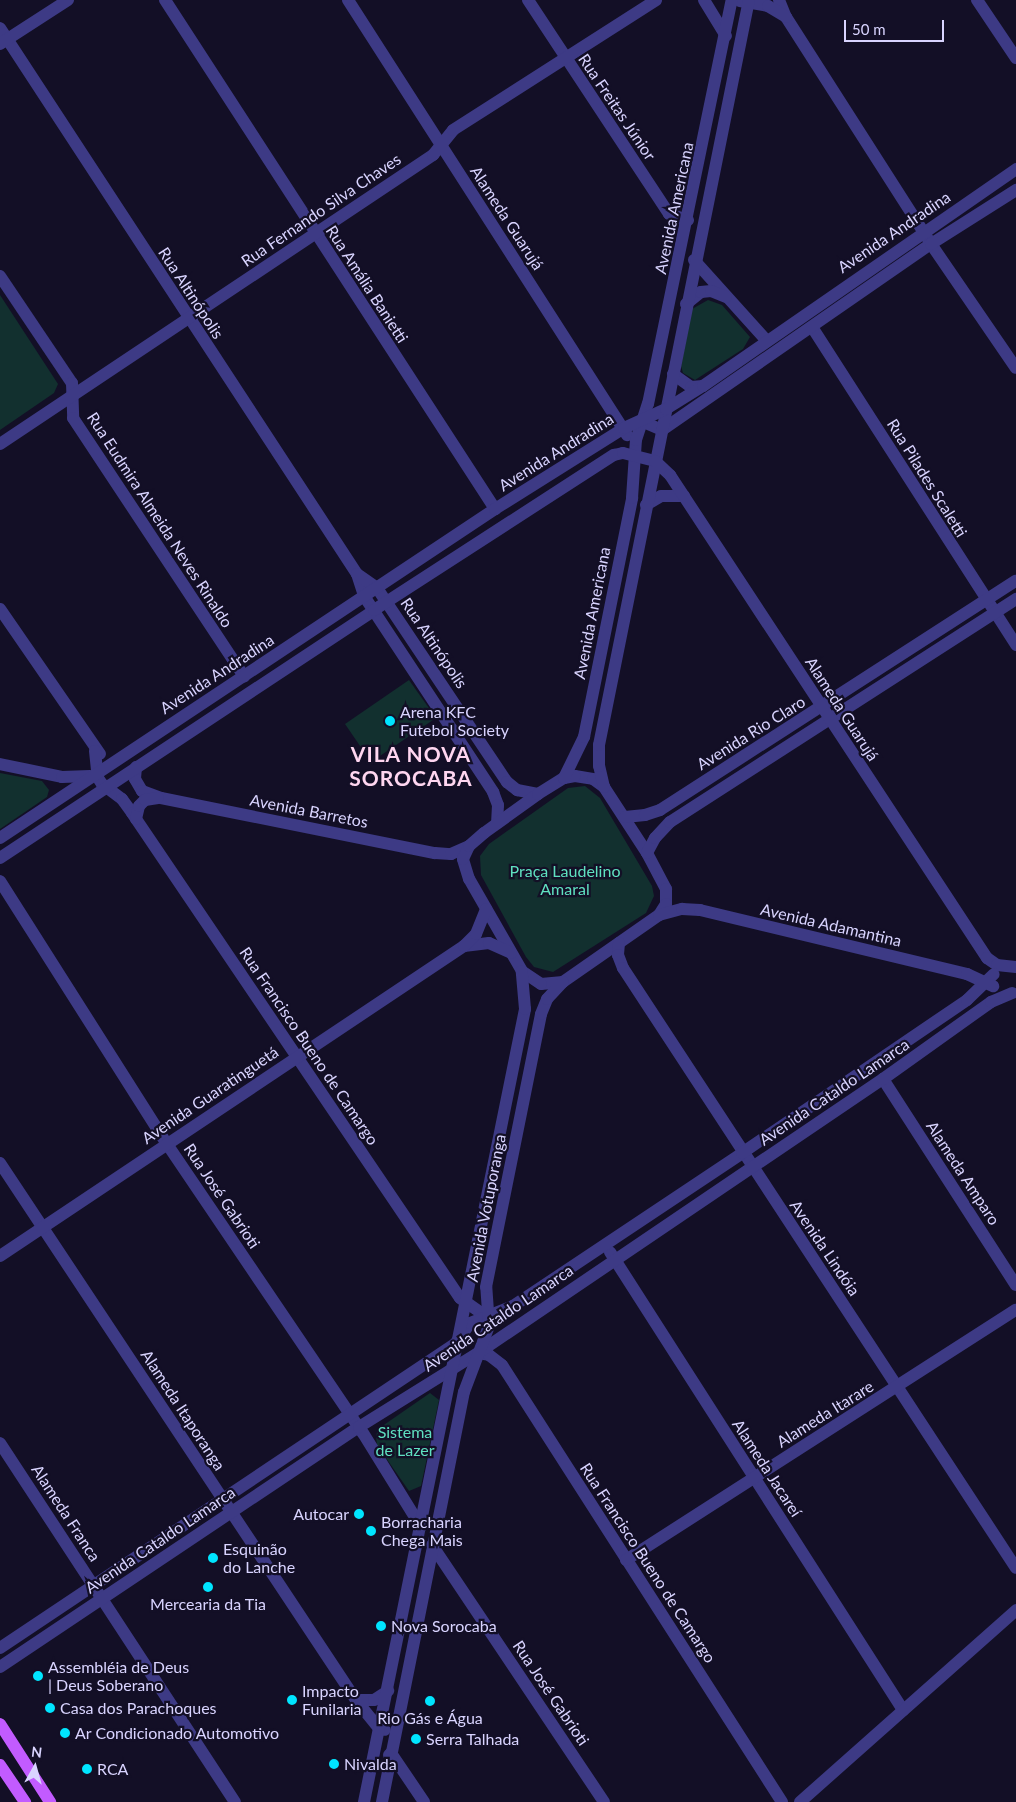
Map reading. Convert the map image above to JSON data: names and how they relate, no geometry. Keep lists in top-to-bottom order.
{
  "streets": {
    "street": [
      "Rua Freitas Júnior",
      "Avenida Americana",
      "Rua Fernando Silva Chaves",
      "Alameda Guarujá",
      "Avenida Andradina",
      "Rua Amália Banietti",
      "Rua Altinópolis",
      "Rua Pilades Scaletti",
      "Rua Eudmira Almeida Neves Rinaldo",
      "Avenida Rio Claro",
      "Avenida Barretos",
      "Avenida Adamantina",
      "Rua Francisco Bueno de Camargo",
      "Avenida Cataldo Lamarca",
      "Avenida Guaratinguetá",
      "Alameda Amparo",
      "Rua José Gabrioti",
      "Avenida Votuporanga",
      "Avenida Lindóia",
      "Alameda Itaporanga",
      "Alameda Itarare",
      "Alameda Jacareí",
      "Alameda Franca"
    ]
  },
  "crossings": [
    ["Rua Freitas Júnior", "Avenida Americana"],
    ["Rua Freitas Júnior", "Rua Fernando Silva Chaves"],
    ["Avenida Americana", "Alameda Guarujá"],
    ["Avenida Americana", "Avenida Andradina"],
    ["Rua Fernando Silva Chaves", "Alameda Guarujá"],
    ["Rua Fernando Silva Chaves", "Rua Amália Banietti"],
    ["Rua Fernando Silva Chaves", "Rua Altinópolis"],
    ["Rua Fernando Silva Chaves", "Rua Eudmira Almeida Neves Rinaldo"],
    ["Alameda Guarujá", "Avenida Andradina"],
    ["Alameda Guarujá", "Avenida Rio Claro"],
    ["Alameda Guarujá", "Avenida Cataldo Lamarca"],
    ["Avenida Andradina", "Rua Amália Banietti"],
    ["Avenida Andradina", "Rua Altinópolis"],
    ["Avenida Andradina", "Rua Pilades Scaletti"],
    ["Avenida Andradina", "Rua Eudmira Almeida Neves Rinaldo"],
    ["Avenida Andradina", "Avenida Barretos"],
    ["Avenida Andradina", "Rua Francisco Bueno de Camargo"],
    ["Rua Pilades Scaletti", "Avenida Rio Claro"],
    ["Avenida Adamantina", "Avenida Cataldo Lamarca"],
    ["Rua Francisco Bueno de Camargo", "Avenida Cataldo Lamarca"],
    ["Rua Francisco Bueno de Camargo", "Avenida Guaratinguetá"],
    ["Rua Francisco Bueno de Camargo", "Avenida Votuporanga"],
    ["Rua Francisco Bueno de Camargo", "Alameda Itarare"],
    ["Avenida Cataldo Lamarca", "Alameda Amparo"],
    ["Avenida Cataldo Lamarca", "Rua José Gabrioti"],
    ["Avenida Cataldo Lamarca", "Avenida Votuporanga"],
    ["Avenida Cataldo Lamarca", "Avenida Lindóia"],
    ["Avenida Cataldo Lamarca", "Alameda Itaporanga"],
    ["Avenida Cataldo Lamarca", "Alameda Jacareí"],
    ["Avenida Cataldo Lamarca", "Alameda Franca"],
    ["Avenida Guaratinguetá", "Rua José Gabrioti"],
    ["Avenida Guaratinguetá", "Alameda Itaporanga"],
    ["Rua José Gabrioti", "Avenida Votuporanga"],
    ["Avenida Votuporanga", "Alameda Itaporanga"],
    ["Avenida Lindóia", "Alameda Itarare"],
    ["Alameda Itarare", "Alameda Jacareí"]
  ],
  "districts": ["VILA NOVA SOROCABA"],
  "parks": ["Praça Laudelino Amaral", "Sistema de Lazer"],
  "places": [
    "Arena KFC Futebol Society",
    "Autocar",
    "Borracharia Chega Mais",
    "Esquinão do Lanche",
    "Mercearia da Tia",
    "Nova Sorocaba",
    "Assembléia de Deus | Deus Soberano",
    "Impacto Funilaria",
    "Rio Gás e Água",
    "Casa dos Parachoques",
    "Ar Condicionado Automotivo",
    "Serra Talhada",
    "Nivalda",
    "RCA"
  ],
  "scale_bar": "50 m",
  "north": "top"
}
